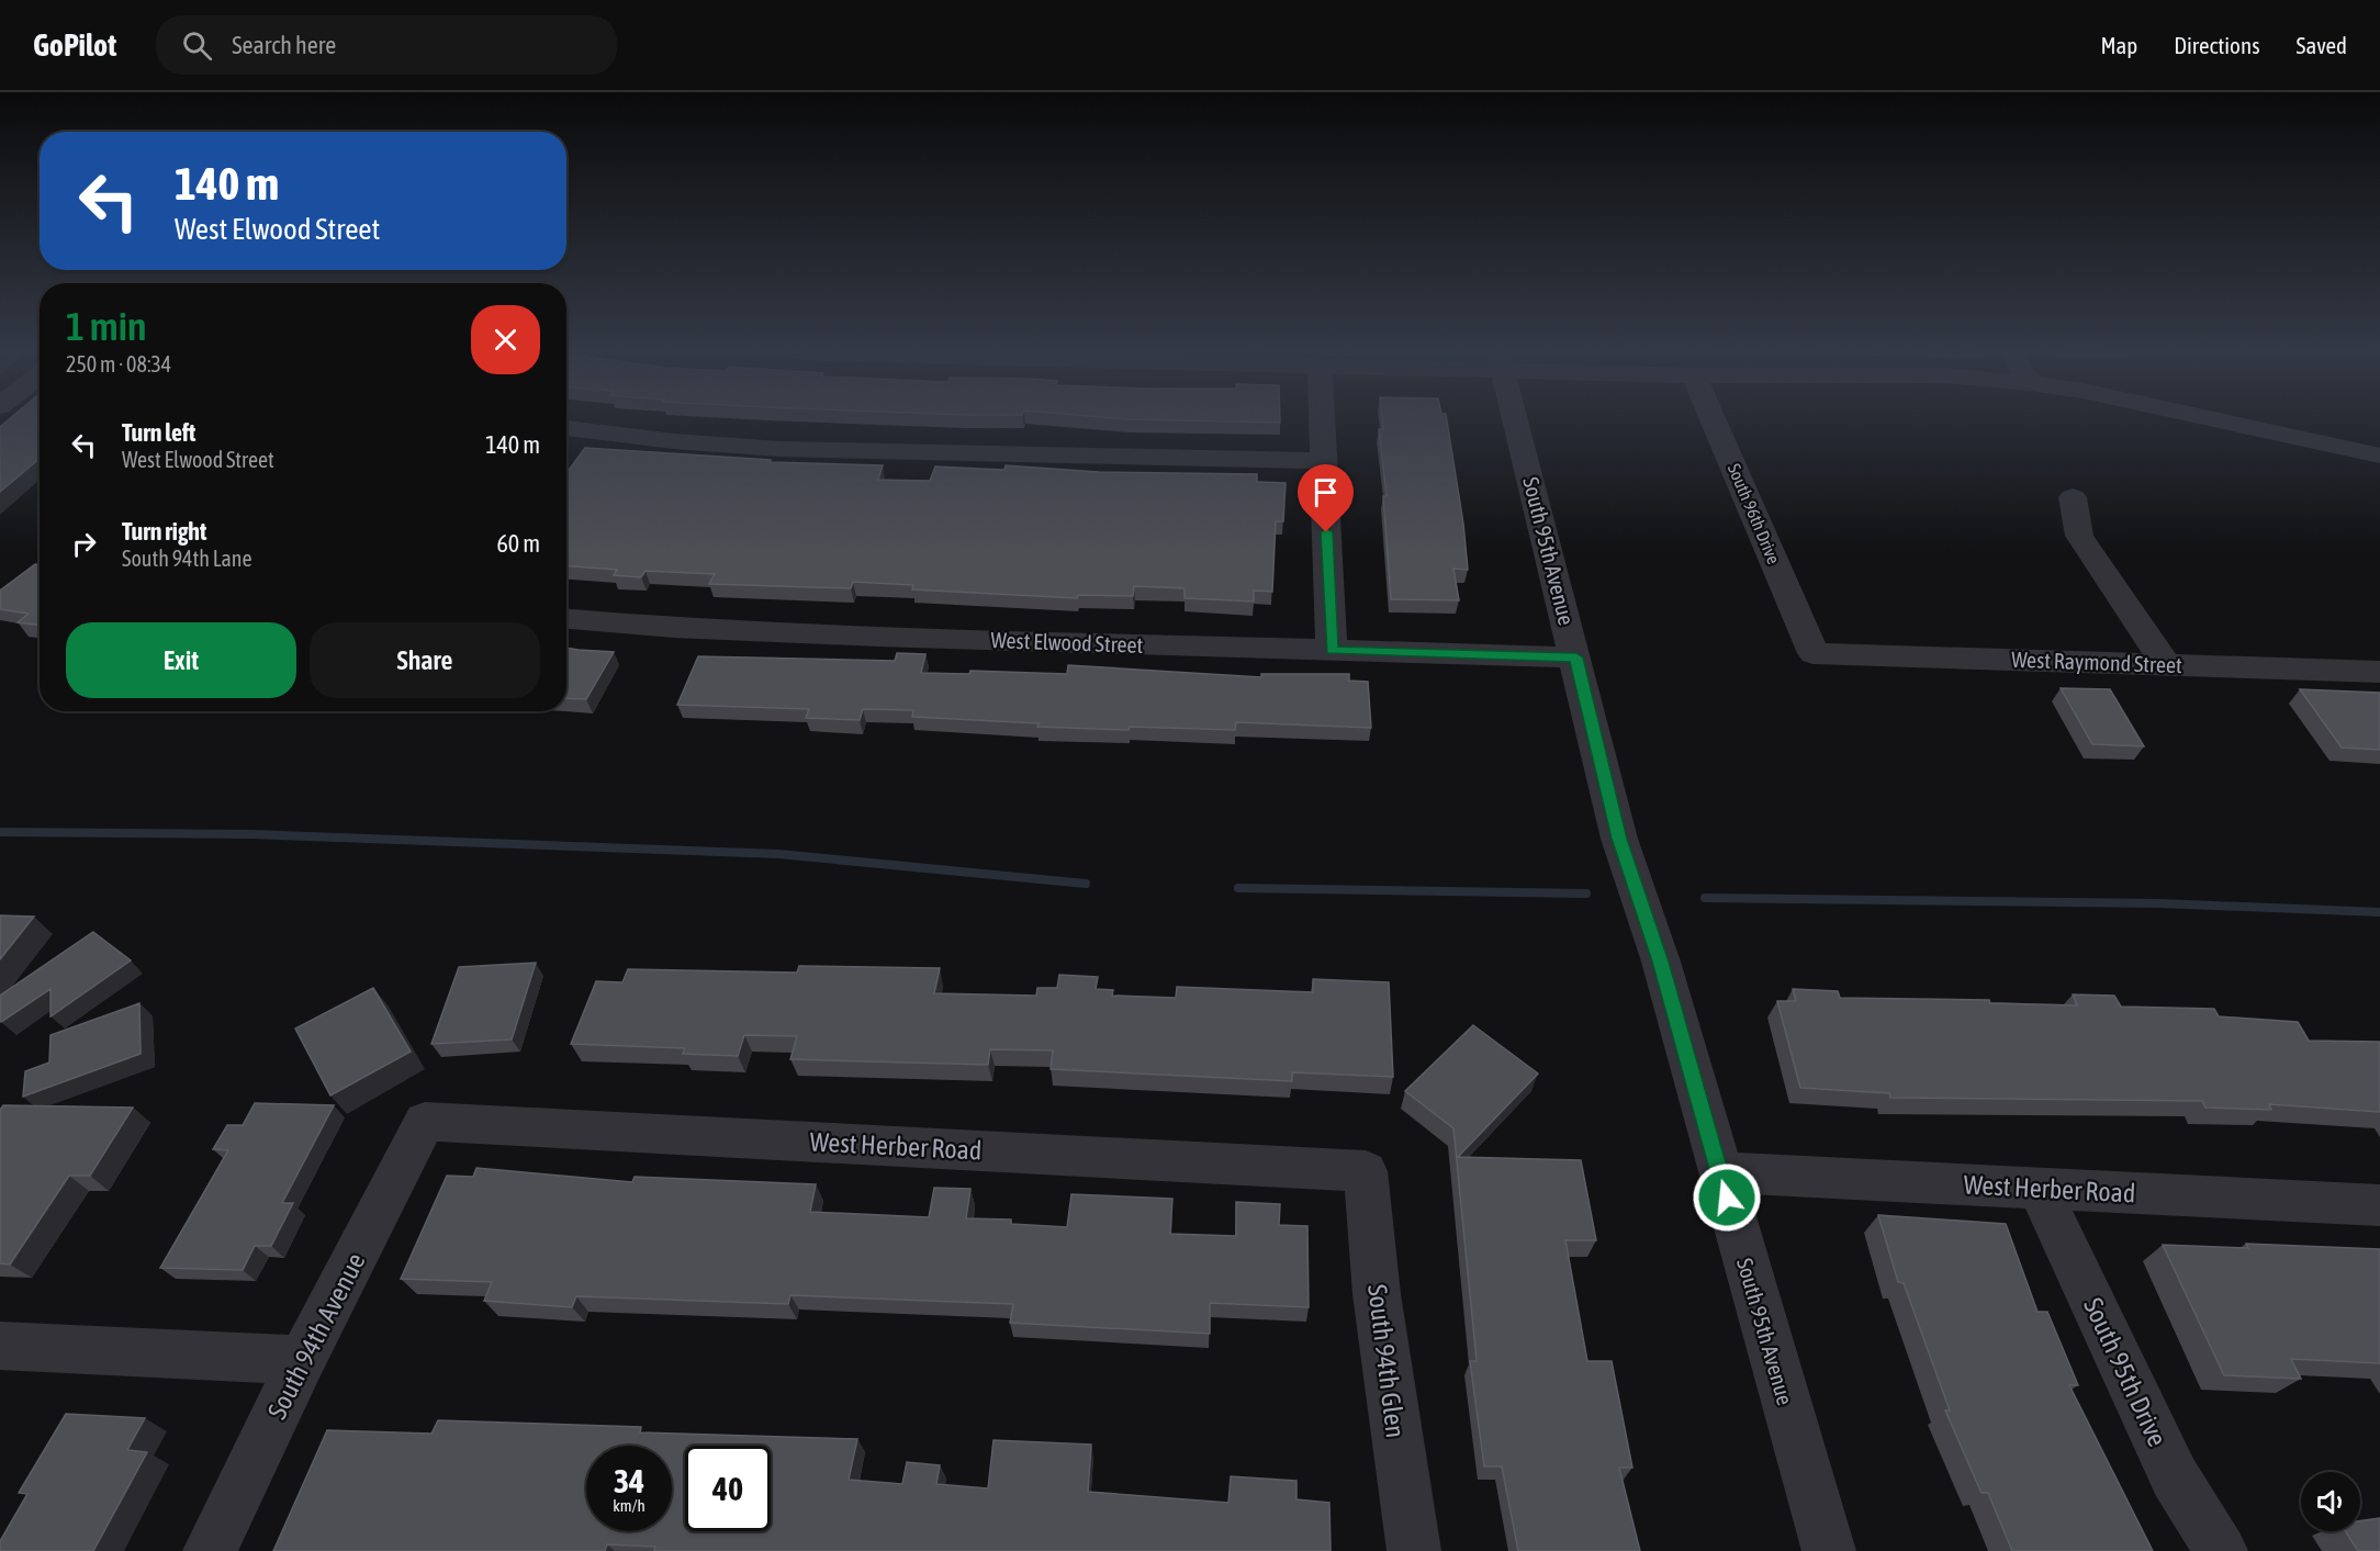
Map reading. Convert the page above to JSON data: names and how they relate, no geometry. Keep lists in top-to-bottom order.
{
  "streets": {
    "street": [
      "South 96th Drive",
      "South 95th Avenue",
      "West Elwood Street",
      "West Raymond Street",
      "West Herber Road",
      "South 94th Avenue",
      "South 94th Glen",
      "South 95th Drive"
    ]
  },
  "crossings": [
    ["South 96th Drive", "West Raymond Street"],
    ["South 95th Avenue", "West Elwood Street"],
    ["South 95th Avenue", "West Herber Road"],
    ["West Herber Road", "South 94th Avenue"],
    ["West Herber Road", "South 94th Glen"],
    ["West Herber Road", "South 95th Drive"]
  ],
  "page": {
    "header": "GoPilot",
    "search": "Search here",
    "nav": ["Map", "Directions", "Saved"],
    "turn": ["140 m", "West Elwood Street"],
    "heading": ["1 min", "250 m · 08:34"],
    "list": [
      {
        "name": "Turn left",
        "note": "West Elwood Street",
        "value": "140 m"
      },
      {
        "name": "Turn right",
        "note": "South 94th Lane",
        "value": "60 m"
      }
    ],
    "buttons": ["Exit", "Share"],
    "speed": "34 km/h",
    "limit": "40"
  }
}
